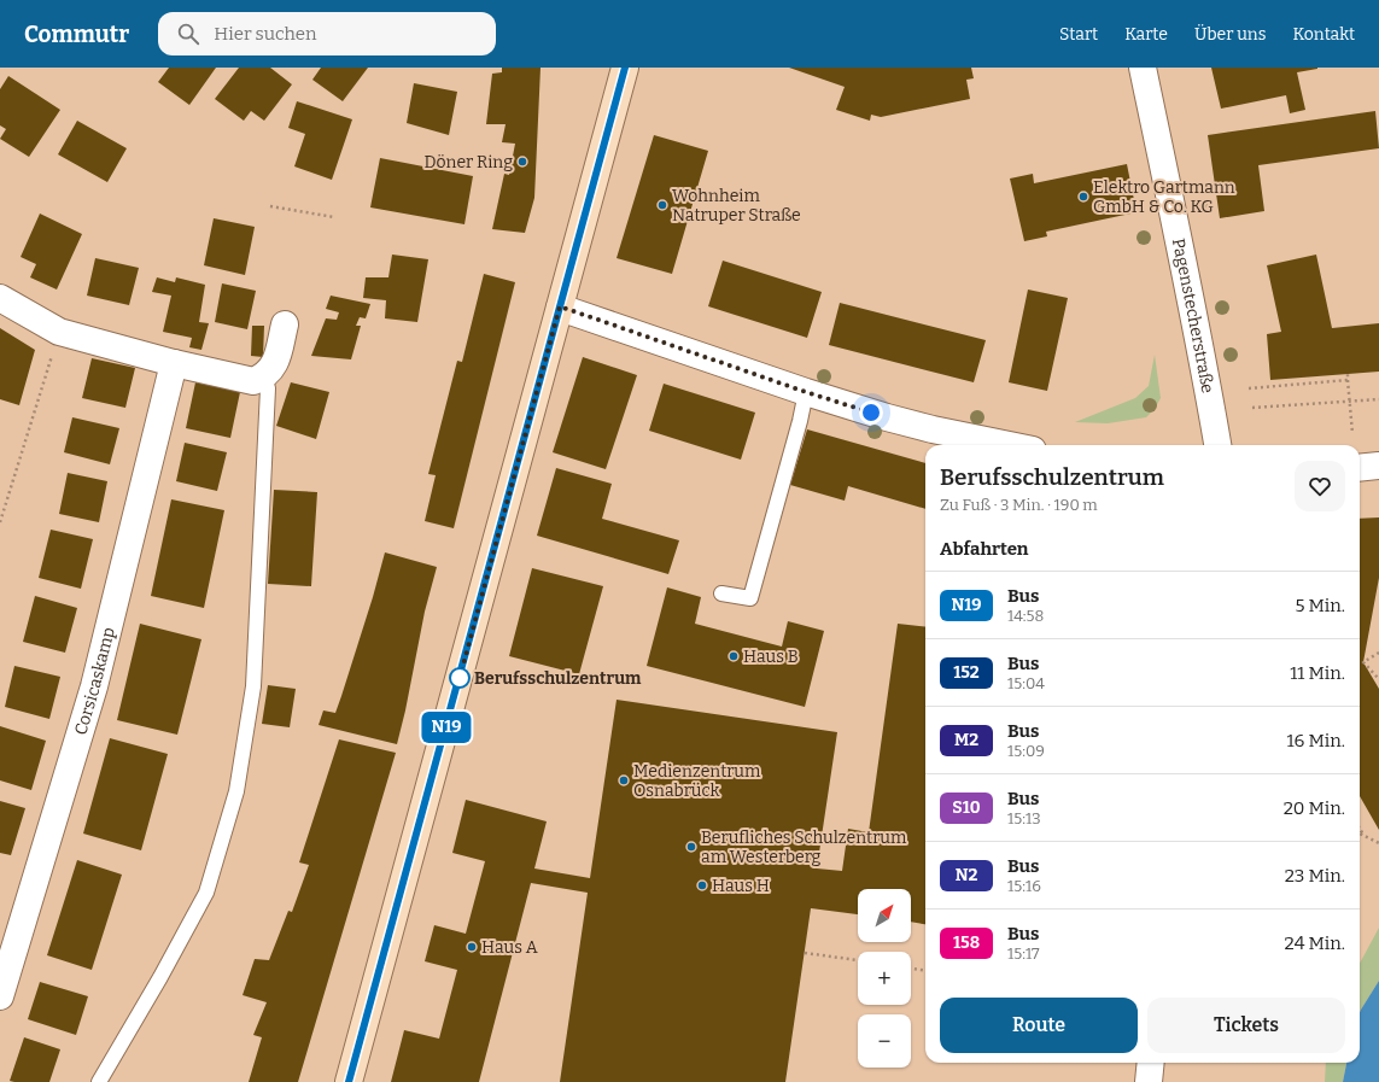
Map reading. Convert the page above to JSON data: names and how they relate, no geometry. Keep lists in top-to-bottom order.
{
  "streets": {
    "street": ["Pagenstecherstraße", "Corsicaskamp"]
  },
  "places": [
    "Döner Ring",
    "Elektro Gartmann GmbH & Co. KG",
    "Wohnheim Natruper Straße",
    "Haus B",
    "Berufsschulzentrum",
    "Medienzentrum Osnabrück",
    "Berufliches Schulzentrum am Westerberg",
    "Haus H",
    "Haus A"
  ],
  "lines": ["bus line N19"],
  "north": "top right",
  "page": {
    "header": "Commutr",
    "search": "Hier suchen",
    "nav": [
      "Start",
      "Karte",
      "Über uns",
      "Kontakt"
    ],
    "on_map": "N19",
    "heading": [
      ["Berufsschulzentrum", "Zu Fuß · 3 Min. · 190 m"],
      "Abfahrten"
    ],
    "list": [
      {
        "mark": "N19",
        "name": "Bus",
        "note": "14:58",
        "value": "5 Min."
      },
      {
        "mark": "152",
        "name": "Bus",
        "note": "15:04",
        "value": "11 Min."
      },
      {
        "mark": "M2",
        "name": "Bus",
        "note": "15:09",
        "value": "16 Min."
      },
      {
        "mark": "S10",
        "name": "Bus",
        "note": "15:13",
        "value": "20 Min."
      },
      {
        "mark": "N2",
        "name": "Bus",
        "note": "15:16",
        "value": "23 Min."
      },
      {
        "mark": "158",
        "name": "Bus",
        "note": "15:17",
        "value": "24 Min."
      }
    ],
    "map_buttons": ["+", "−"],
    "buttons": ["Route", "Tickets"]
  }
}
